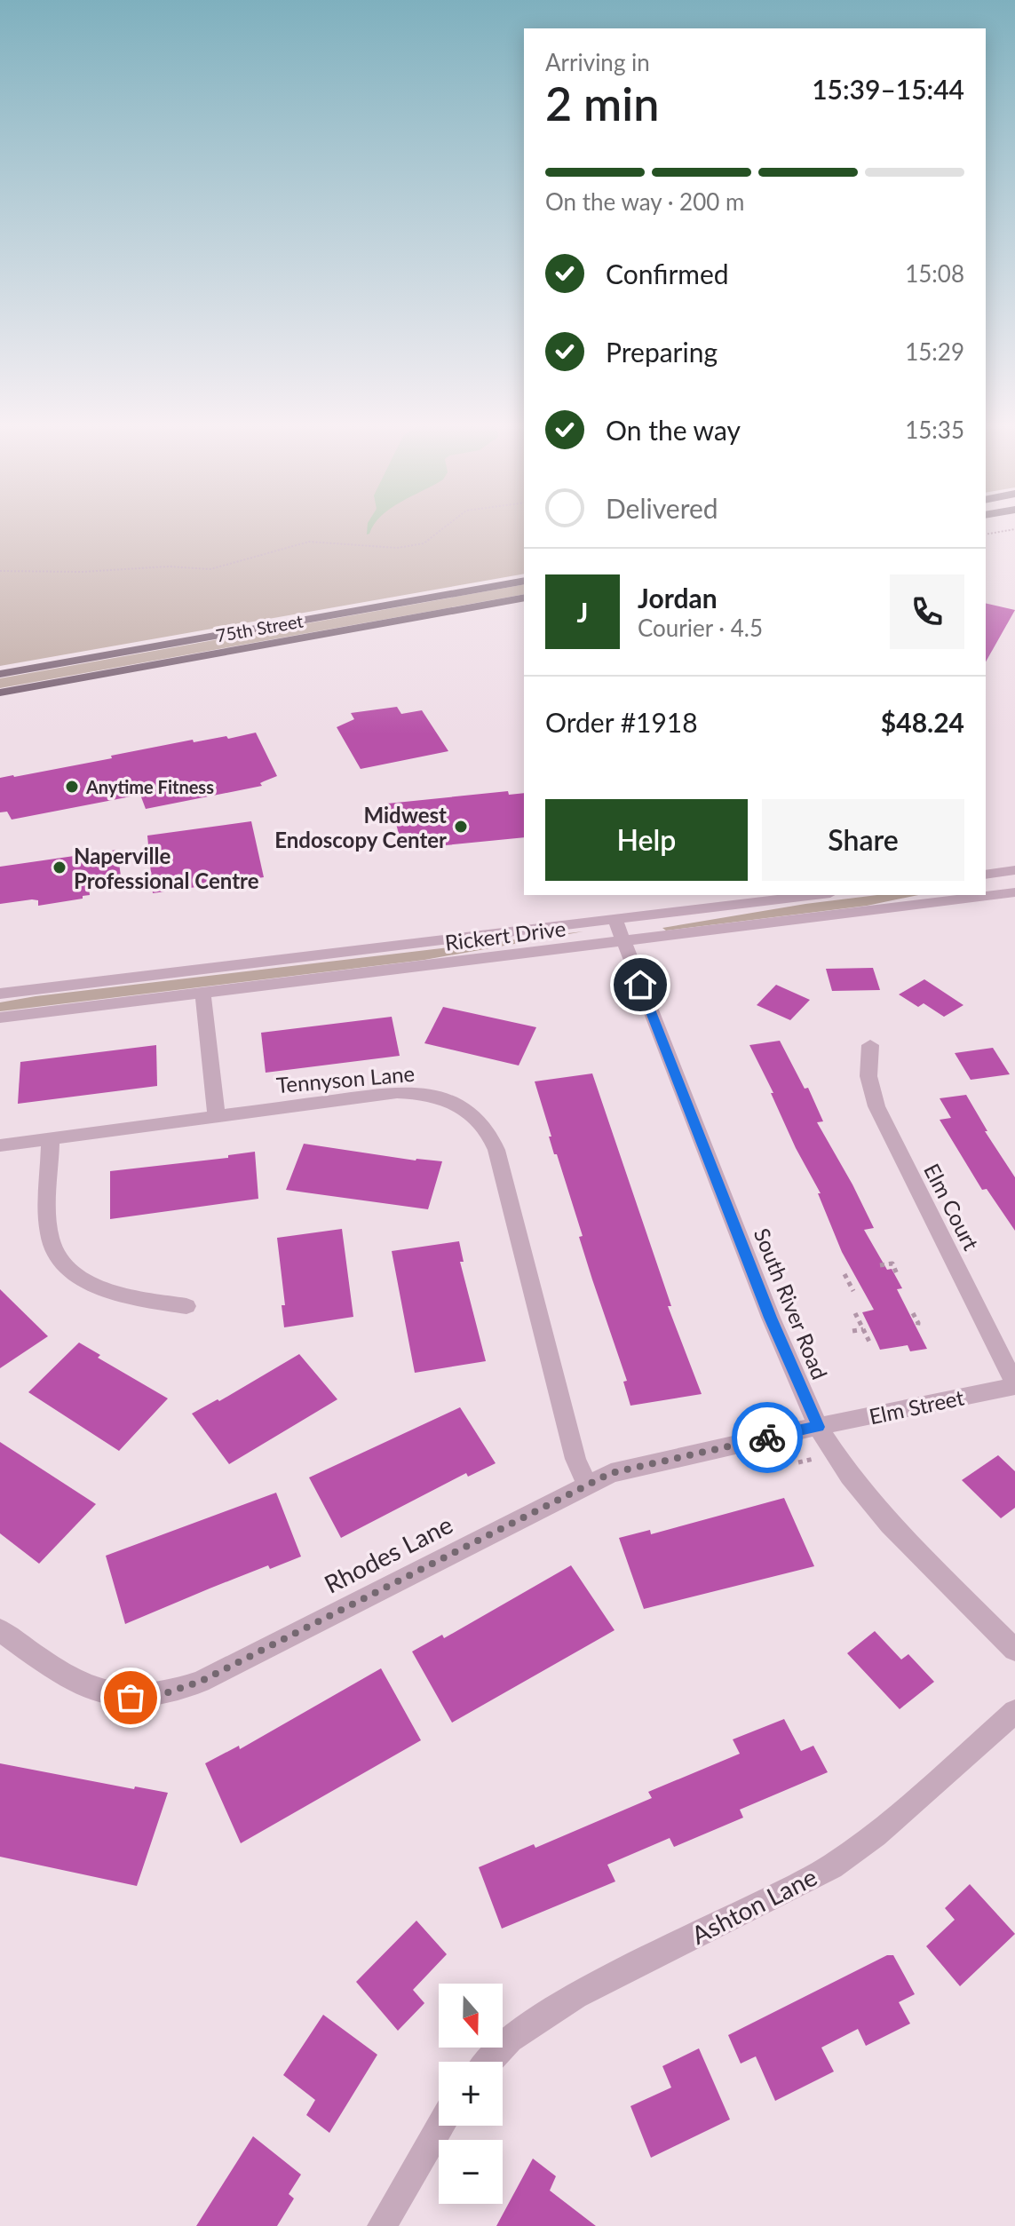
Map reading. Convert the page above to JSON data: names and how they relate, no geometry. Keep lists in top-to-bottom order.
{
  "streets": {
    "main road": ["75th Street"],
    "street": [
      "Rickert Drive",
      "Tennyson Lane",
      "Elm Court",
      "South River Road",
      "Elm Street",
      "Rhodes Lane",
      "Ashton Lane"
    ]
  },
  "crossings": [
    ["Rickert Drive", "South River Road"],
    ["Tennyson Lane", "Rhodes Lane"],
    ["Elm Court", "Elm Street"],
    ["South River Road", "Elm Street"],
    ["South River Road", "Rhodes Lane"],
    ["Elm Street", "Rhodes Lane"]
  ],
  "places": ["Anytime Fitness", "Midwest Endoscopy Center", "Naperville Professional Centre"],
  "north": "bottom",
  "page": {
    "heading": ["2 min", "Arriving in", "15:39–15:44"],
    "panel": [
      "Jordan",
      "Courier · 4.5",
      "Order #1918",
      "$48.24"
    ],
    "bar": "On the way · 200 m",
    "list": [
      ["Confirmed", "15:08"],
      ["Preparing", "15:29"],
      ["On the way", "15:35"],
      "Delivered"
    ],
    "round": "J",
    "buttons": ["Help", "Share"],
    "map_buttons": ["+", "−"]
  }
}
